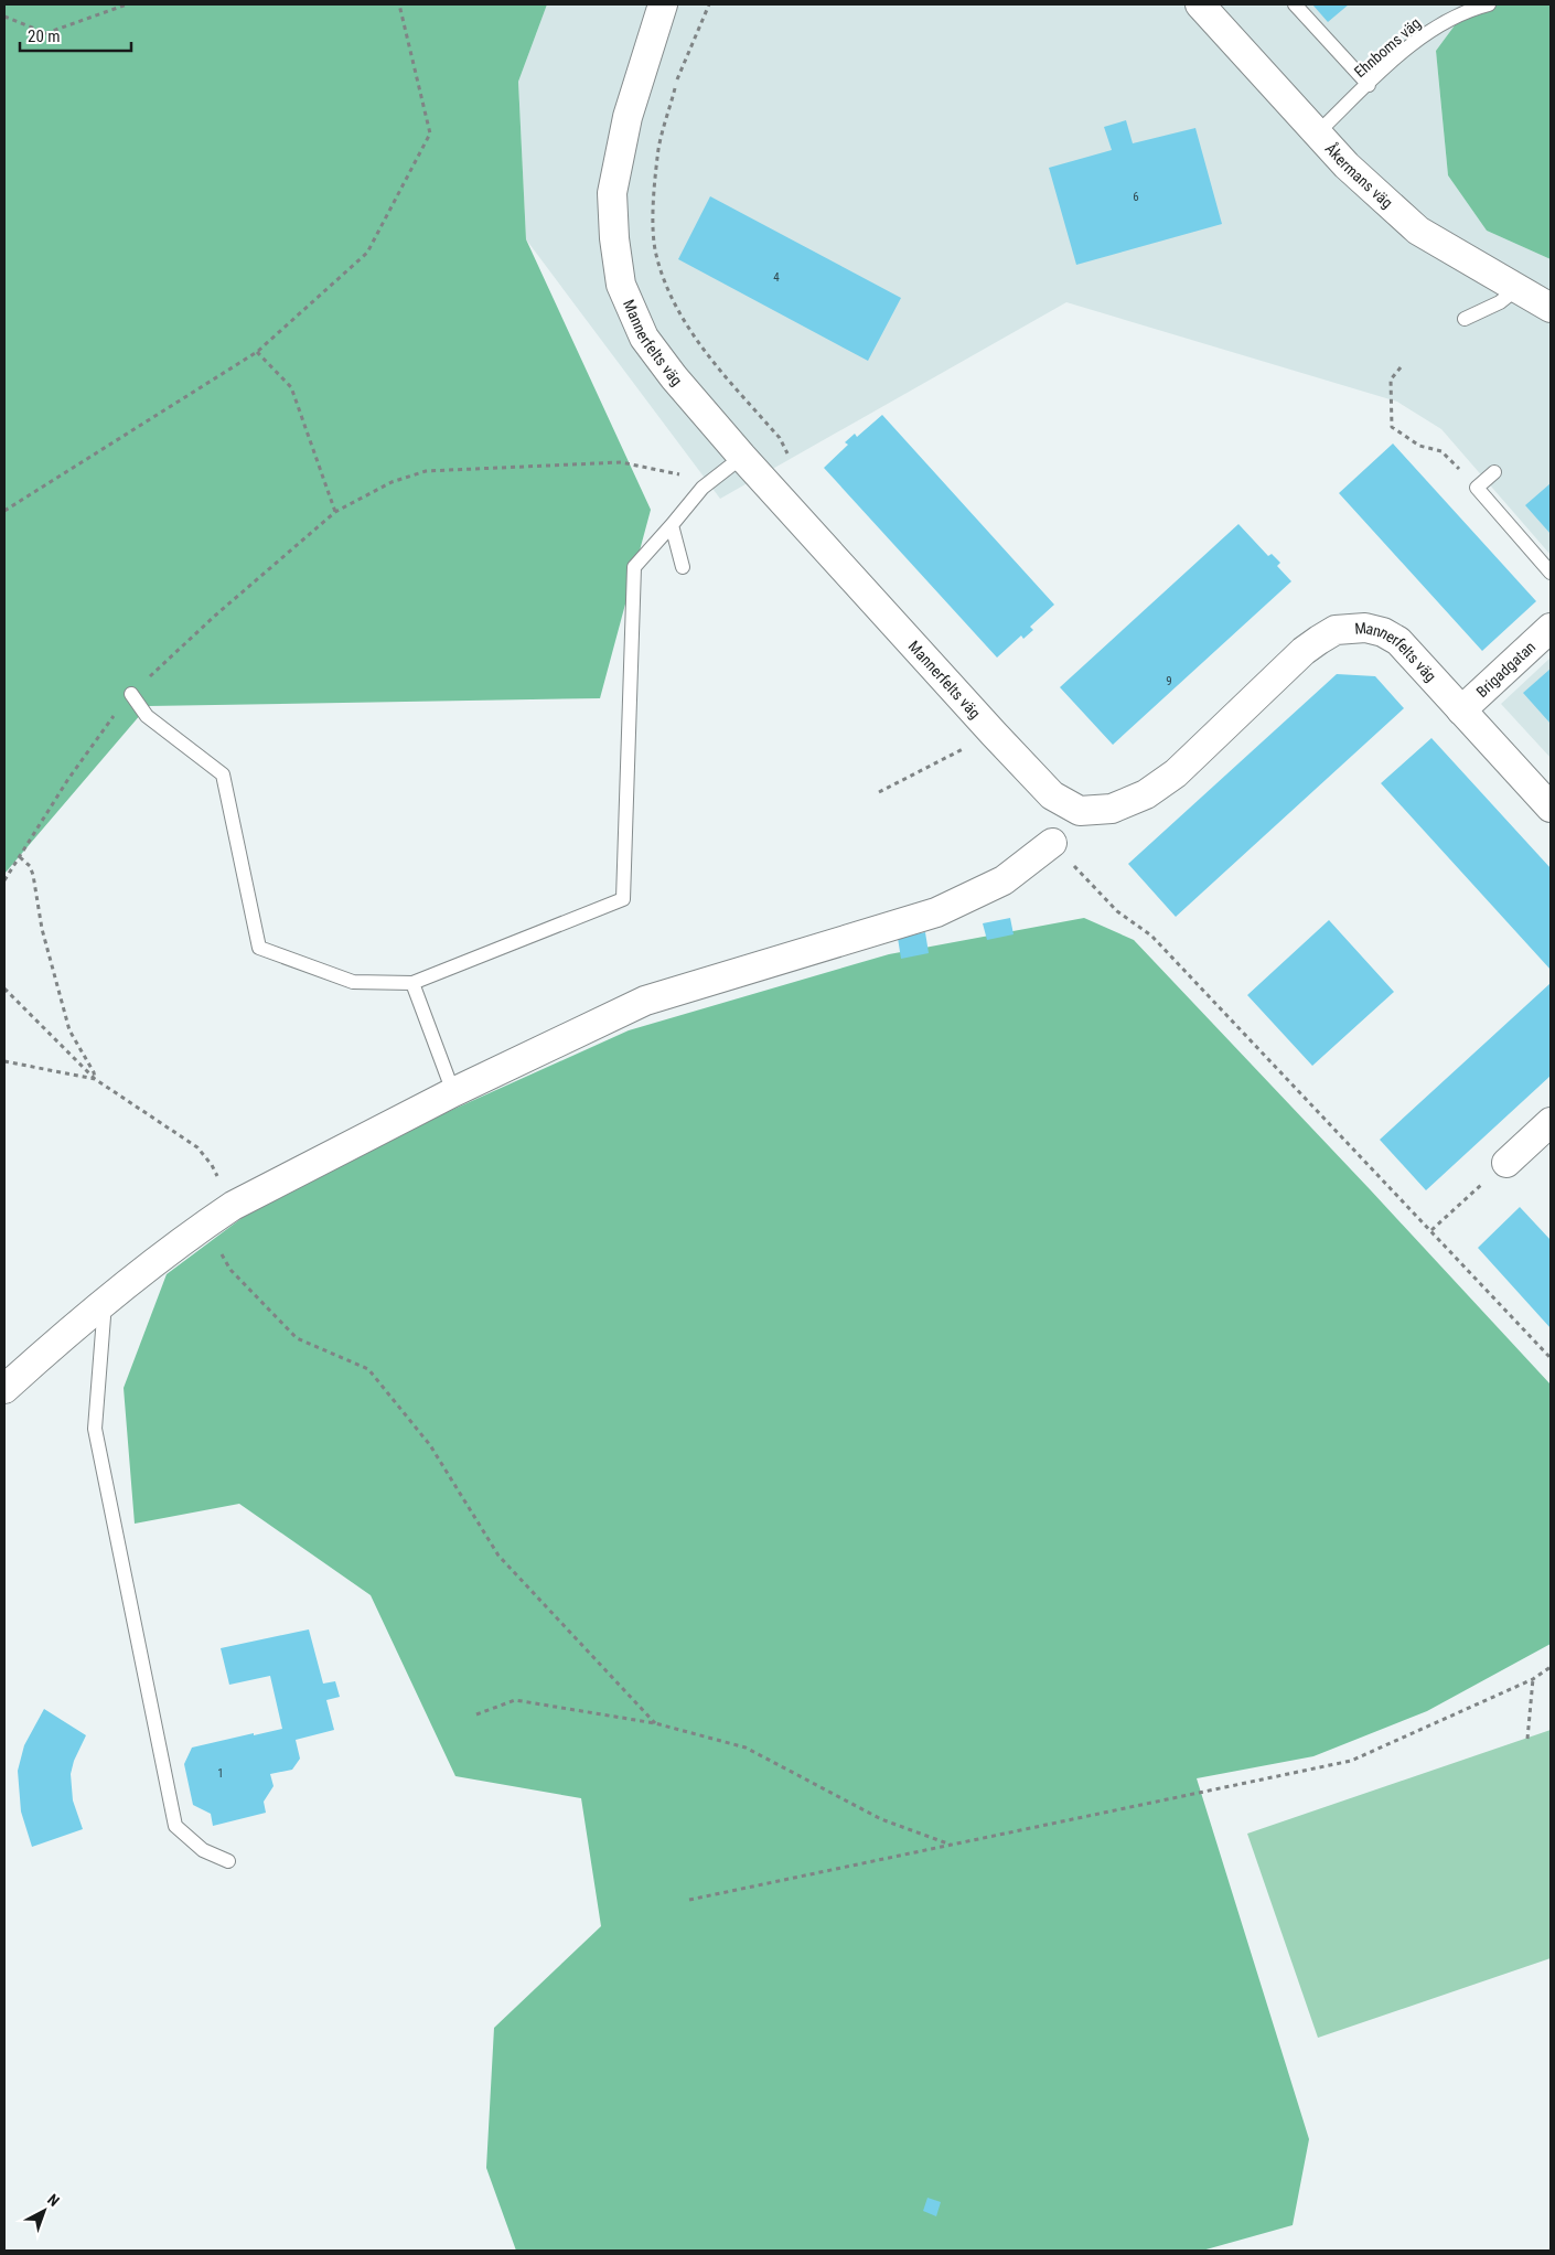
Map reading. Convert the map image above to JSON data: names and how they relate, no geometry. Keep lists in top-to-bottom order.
{
  "streets": {
    "street": ["Åkermans väg", "Mannerfelts väg", "Brigadgatan"],
    "lane": ["Ehnboms väg"]
  },
  "crossings": [
    ["Ehnboms väg", "Åkermans väg"],
    ["Mannerfelts väg", "Brigadgatan"]
  ],
  "house_numbers": [
    "6",
    "4",
    "9",
    "1"
  ],
  "scale_bar": "20 m",
  "north": "top right"
}
